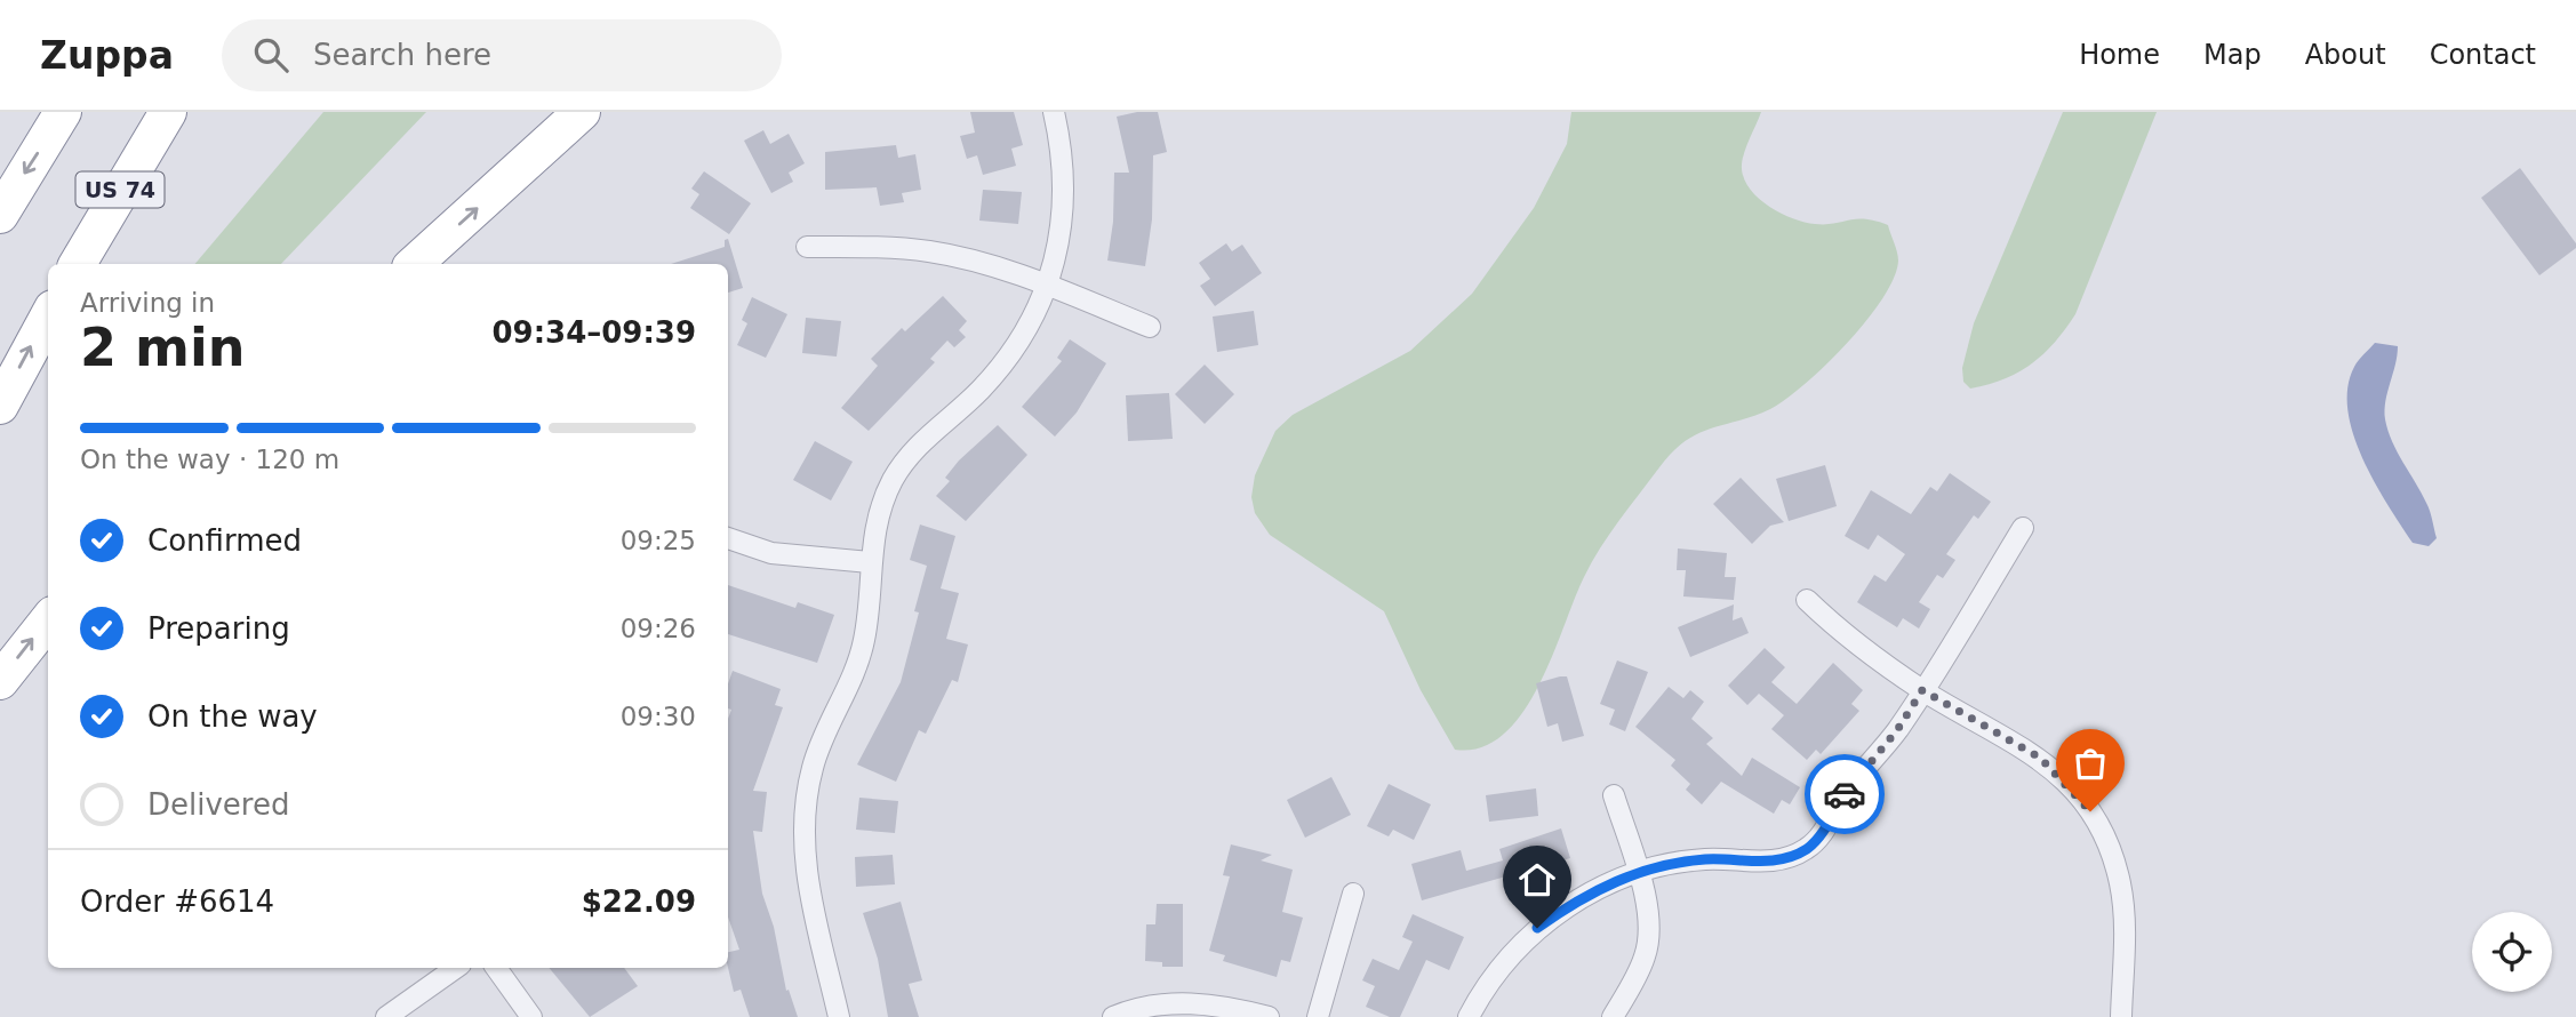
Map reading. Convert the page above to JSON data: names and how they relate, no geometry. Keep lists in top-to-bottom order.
{
  "streets": {
    "highway": ["US 74"]
  },
  "page": {
    "header": "Zuppa",
    "search": "Search here",
    "nav": [
      "Home",
      "Map",
      "About",
      "Contact"
    ],
    "heading": ["2 min", "Arriving in", "09:34–09:39"],
    "panel": ["Order #6614", "$22.09"],
    "bar": "On the way · 120 m",
    "list": [
      ["Confirmed", "09:25"],
      ["Preparing", "09:26"],
      ["On the way", "09:30"],
      "Delivered"
    ]
  }
}
